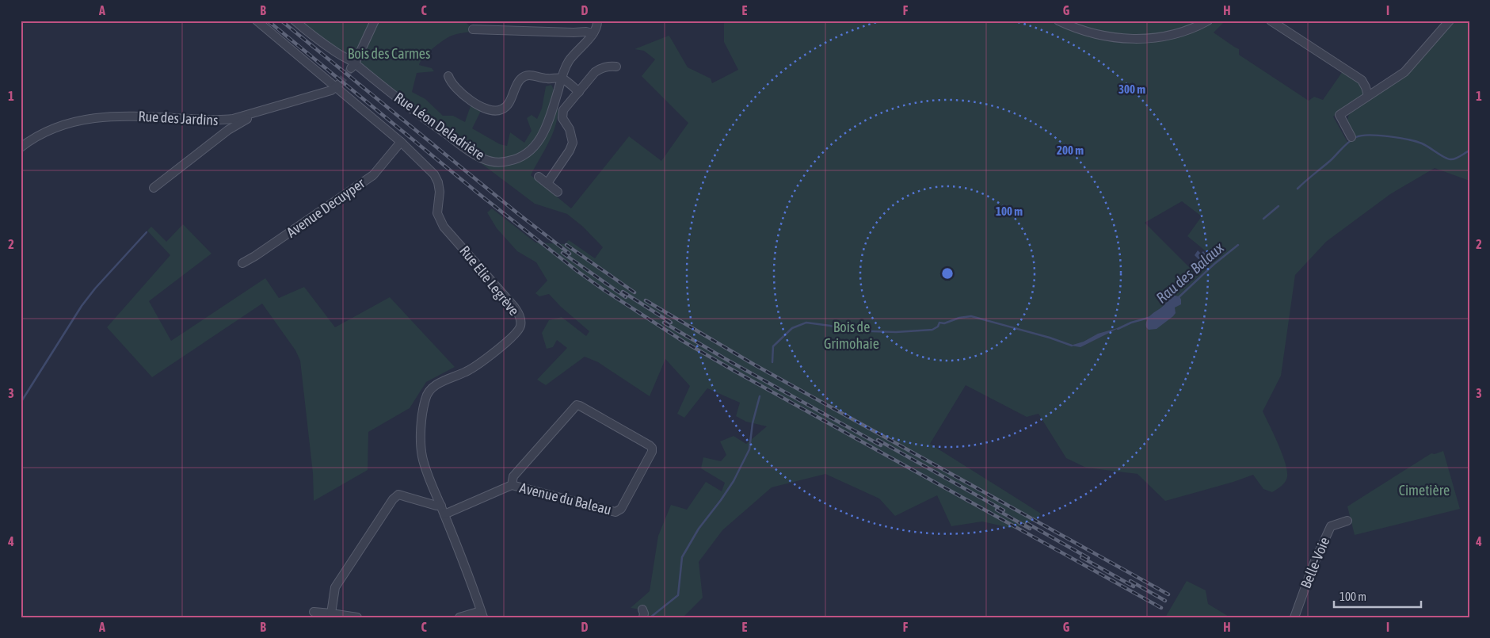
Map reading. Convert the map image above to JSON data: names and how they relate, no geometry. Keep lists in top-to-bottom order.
{
  "streets": {
    "street": [
      "Rue des Jardins",
      "Rue Léon Deladrière",
      "Avenue Decuyper",
      "Rue Elie Legrève",
      "Avenue du Baleau",
      "Belle-Voie"
    ]
  },
  "crossings": [
    ["Rue des Jardins", "Rue Elie Legrève"],
    ["Avenue Decuyper", "Rue Elie Legrève"],
    ["Rue Elie Legrève", "Avenue du Baleau"]
  ],
  "water": ["Rau des Balaux"],
  "parks": ["Bois des Carmes", "Bois de Grimohaie", "Cimetière"],
  "scale_bar": "100 m",
  "grid": {
    "columns": [
      "A",
      "B",
      "C",
      "D",
      "E",
      "F",
      "G",
      "H",
      "I"
    ],
    "rows": [
      "1",
      "2",
      "3",
      "4"
    ]
  },
  "rings": ["300 m", "200 m", "100 m"]
}
